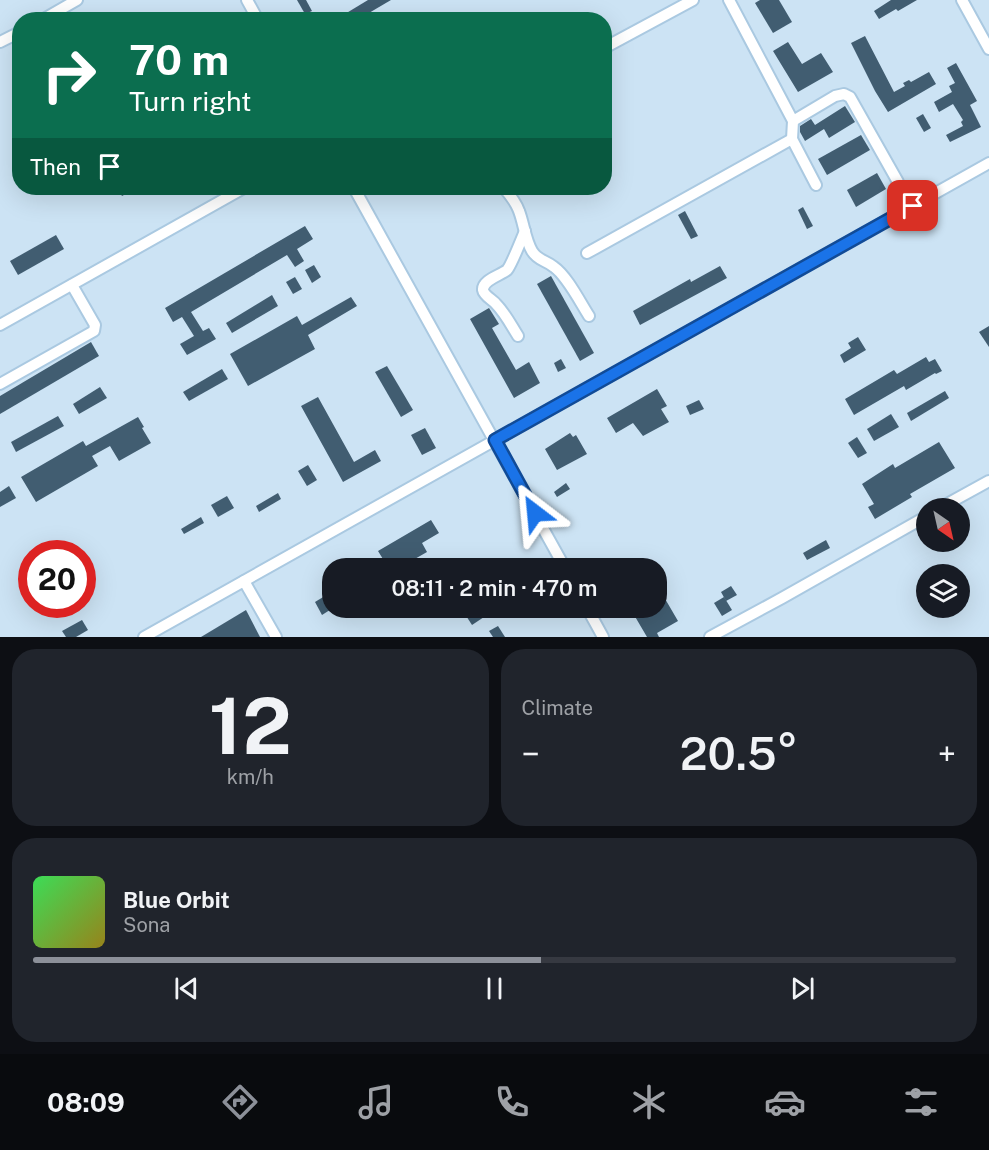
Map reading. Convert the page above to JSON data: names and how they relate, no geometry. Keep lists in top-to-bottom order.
{
  "north": "bottom right",
  "page": {
    "turn": ["70 m", "Turn right"],
    "then": "Then",
    "limit": "20",
    "trip": "08:11 · 2 min · 470 m",
    "tile": [
      ["12", "km/h"],
      "Climate"
    ],
    "heat": ["−", "20.5°", "+"],
    "song": ["Blue Orbit", "Sona"],
    "tabs": "08:09"
  }
}
